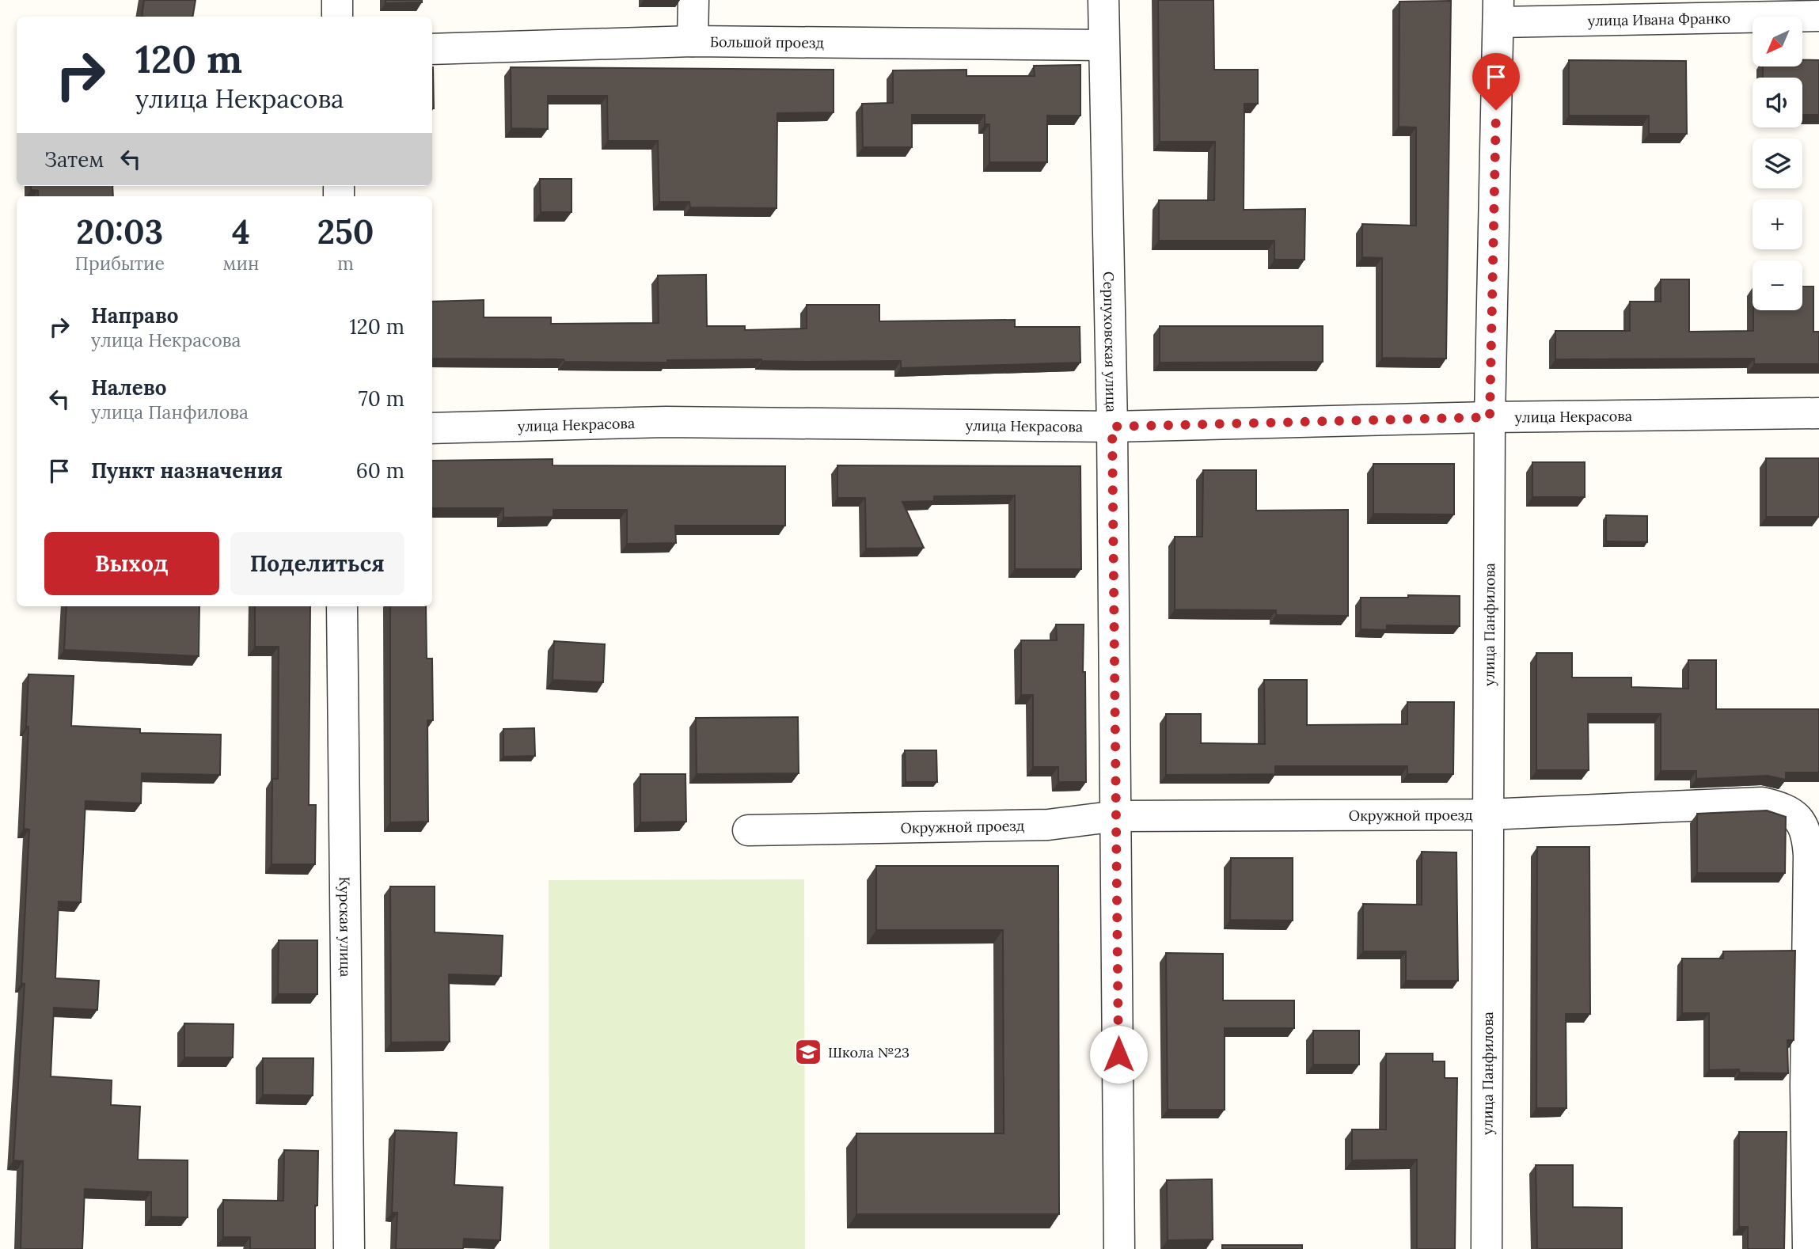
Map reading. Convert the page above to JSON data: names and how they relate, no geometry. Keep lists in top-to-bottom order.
{
  "streets": {
    "street": [
      "улица Ивана Франко",
      "Большой проезд",
      "Серпуховская улица",
      "улица Некрасова",
      "улица Панфилова",
      "Окружной проезд",
      "Курская улица"
    ]
  },
  "crossings": [
    ["улица Ивана Франко", "улица Панфилова"],
    ["Большой проезд", "Серпуховская улица"],
    ["Серпуховская улица", "улица Некрасова"],
    ["Серпуховская улица", "Окружной проезд"],
    ["улица Некрасова", "улица Панфилова"],
    ["улица Панфилова", "Окружной проезд"]
  ],
  "places": {
    "school or university": ["Школа №23"]
  },
  "north": "bottom left",
  "page": {
    "map_buttons": ["+", "−"],
    "turn": ["120 m", "улица Некрасова"],
    "then": "Затем",
    "eta": [
      "20:03",
      "Прибытие",
      "4",
      "мин",
      "250",
      "m"
    ],
    "list": [
      {
        "name": "Направо",
        "note": "улица Некрасова",
        "value": "120 m"
      },
      {
        "name": "Налево",
        "note": "улица Панфилова",
        "value": "70 m"
      },
      {
        "name": "Пункт назначения",
        "value": "60 m"
      }
    ],
    "buttons": ["Выход", "Поделиться"]
  }
}
